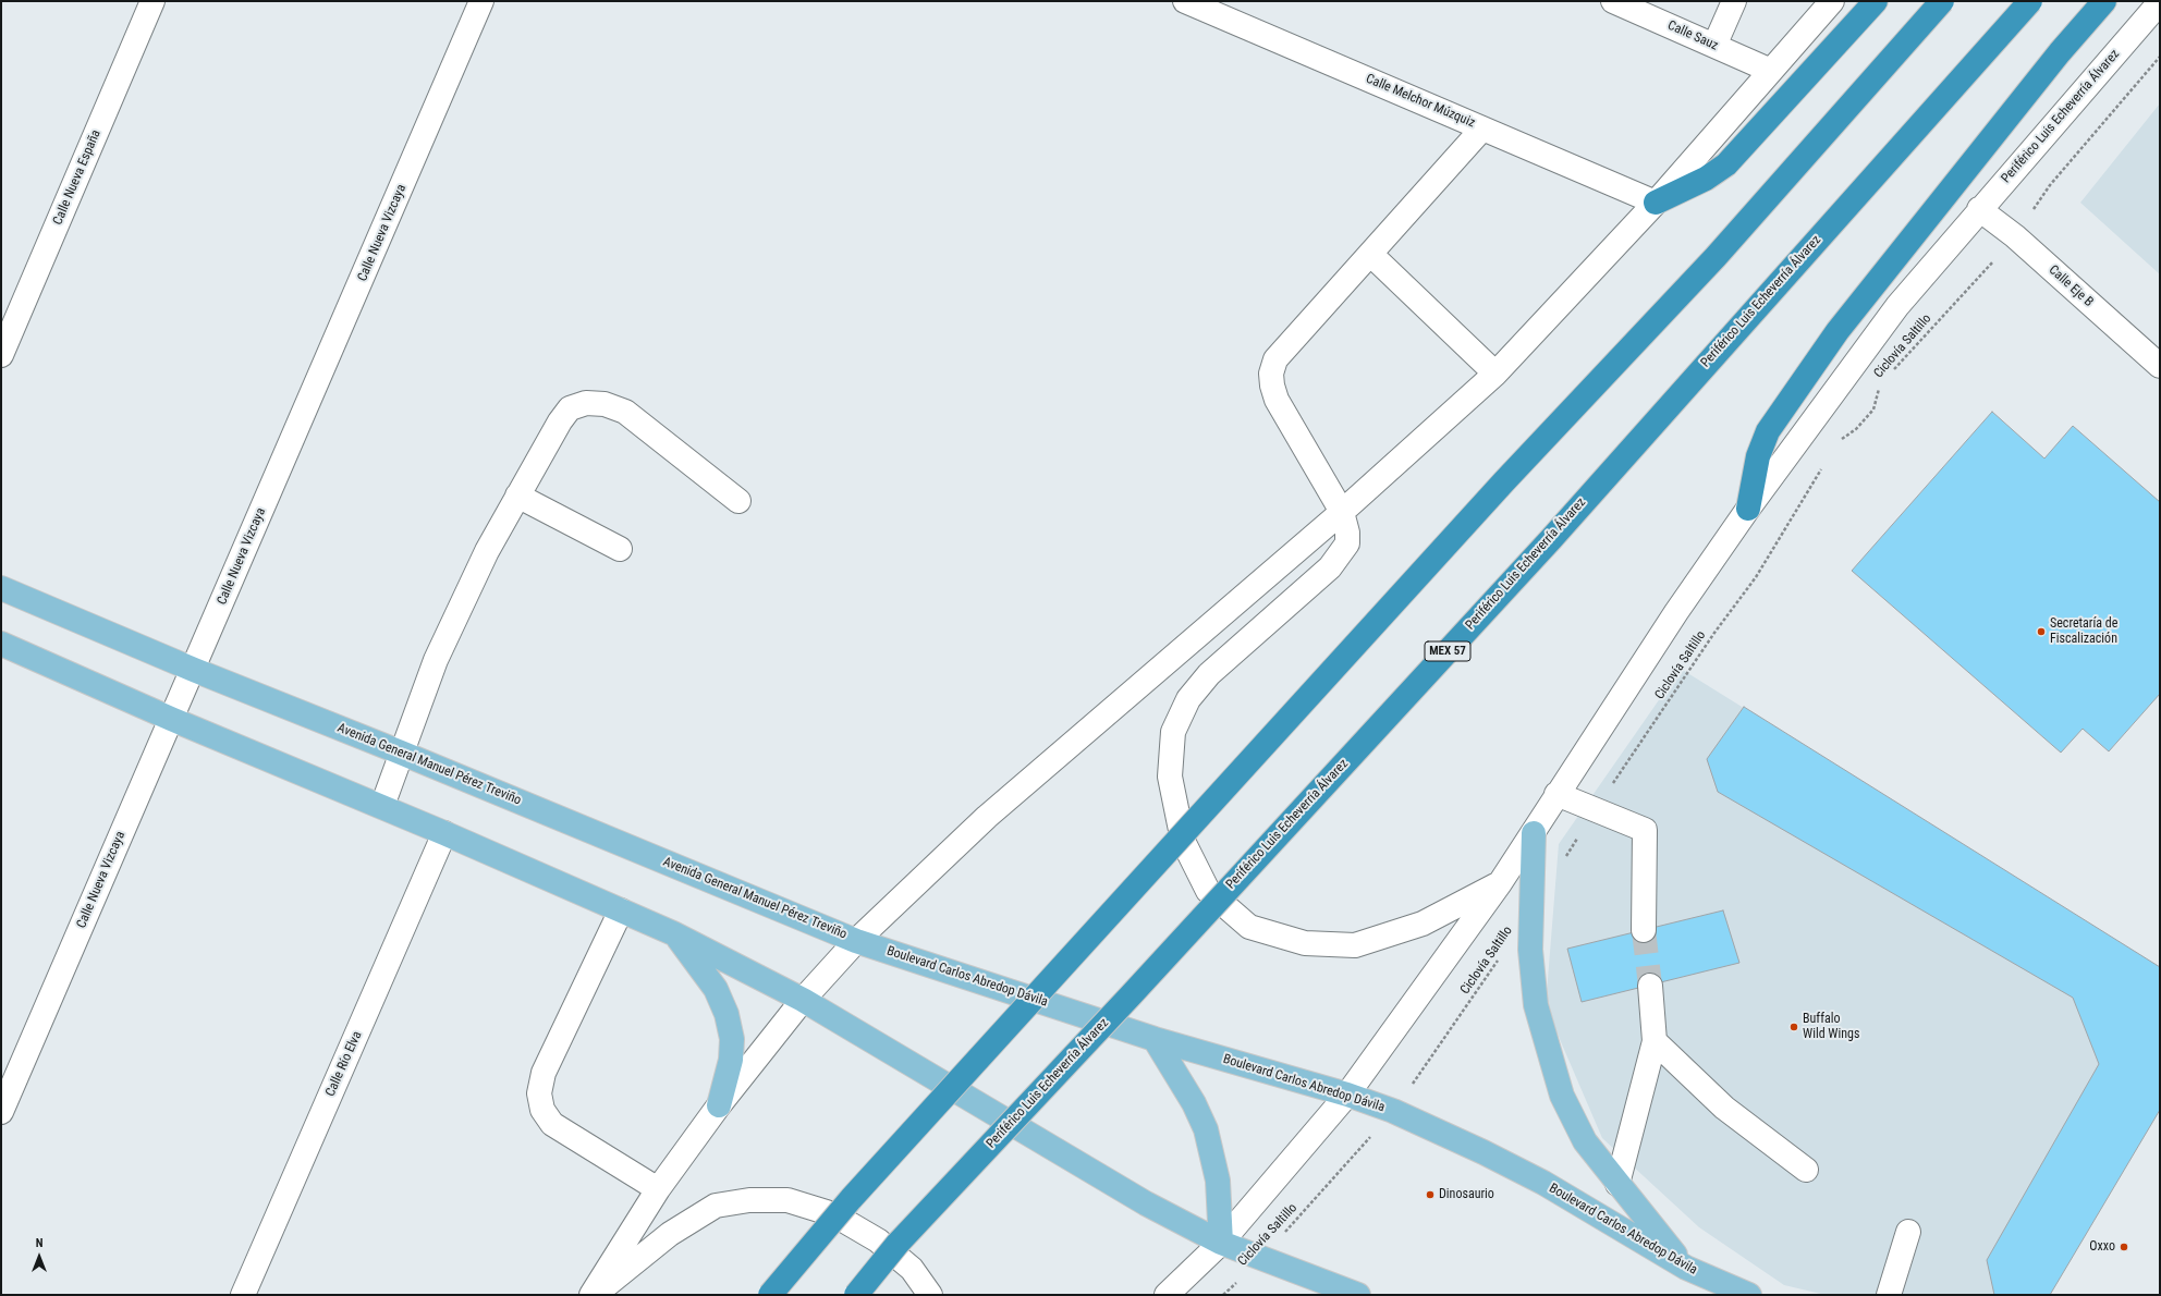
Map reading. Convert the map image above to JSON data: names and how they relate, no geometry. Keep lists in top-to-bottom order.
{
  "streets": {
    "highway": ["Periférico Luis Echeverría Álvarez", "MEX 57"],
    "main road": ["Avenida General Manuel Pérez Treviño", "Boulevard Carlos Abredop Dávila"],
    "street": [
      "Calle Sauz",
      "Calle Melchor Múzquiz",
      "Calle Nueva España",
      "Calle Nueva Vizcaya",
      "Calle Eje B",
      "Calle Río Elva"
    ],
    "path": ["Ciclovía Saltillo"]
  },
  "crossings": [
    ["Periférico Luis Echeverría Álvarez", "Calle Eje B"],
    ["Periférico Luis Echeverría Álvarez", "Boulevard Carlos Abredop Dávila"],
    ["Calle Nueva Vizcaya", "Avenida General Manuel Pérez Treviño"],
    ["Calle Eje B", "Ciclovía Saltillo"],
    ["Ciclovía Saltillo", "Boulevard Carlos Abredop Dávila"],
    ["Avenida General Manuel Pérez Treviño", "Boulevard Carlos Abredop Dávila"]
  ],
  "places": [
    "Secretaría de Fiscalización",
    "Buffalo Wild Wings",
    "Dinosaurio",
    "Oxxo"
  ],
  "north": "top"
}
